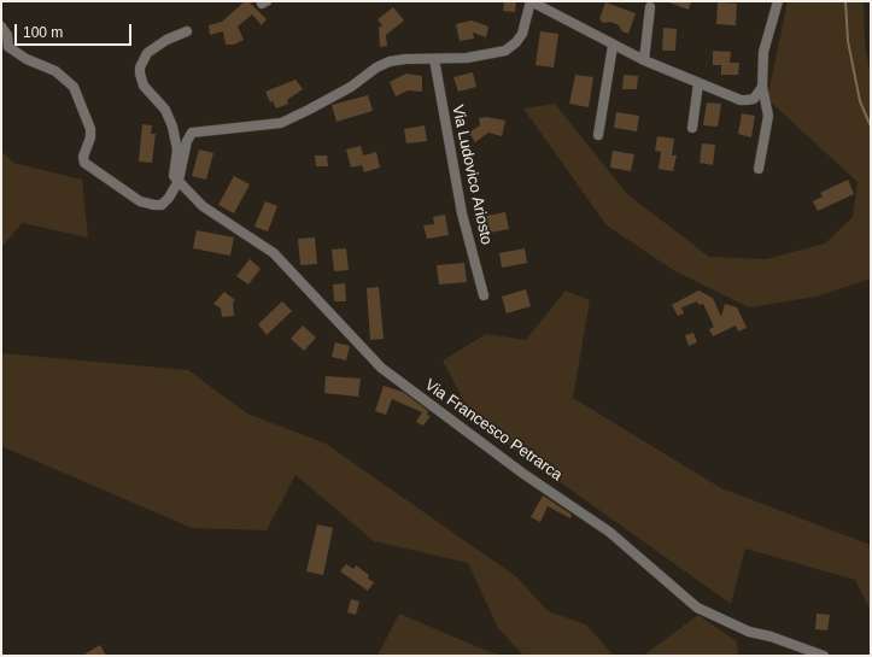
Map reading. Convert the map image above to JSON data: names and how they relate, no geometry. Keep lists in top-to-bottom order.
{
  "streets": {
    "street": ["Via Ludovico Ariosto", "Via Francesco Petrarca"]
  },
  "scale_bar": "100 m"
}
